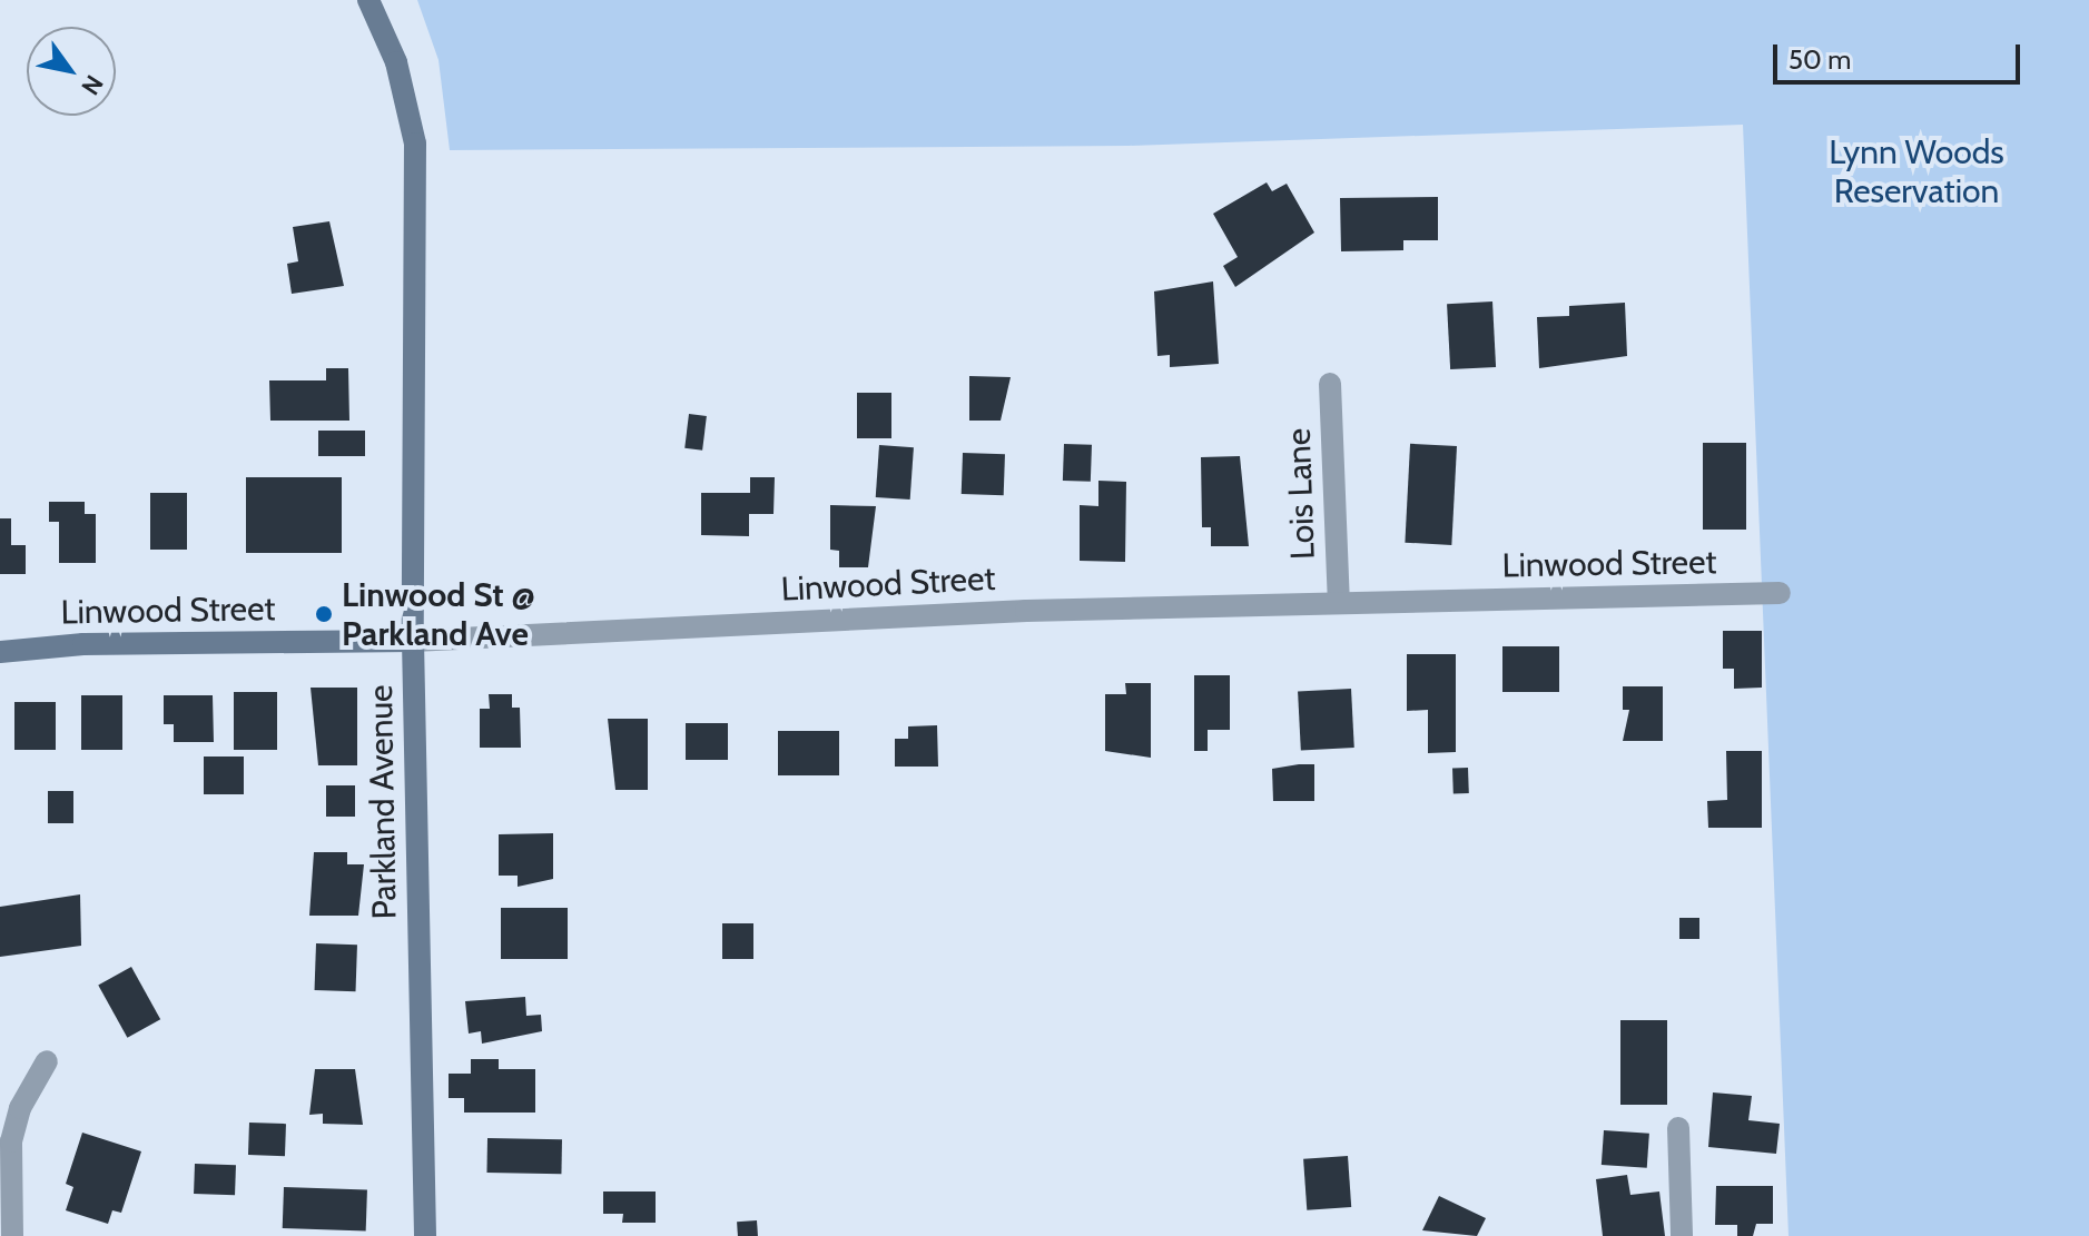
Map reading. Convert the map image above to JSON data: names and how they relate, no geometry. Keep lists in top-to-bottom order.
{
  "streets": {
    "main road": ["Linwood Street", "Parkland Avenue"],
    "street": ["Lois Lane"]
  },
  "crossings": [
    ["Lois Lane", "Linwood Street"],
    ["Linwood Street", "Parkland Avenue"]
  ],
  "parks": ["Lynn Woods Reservation"],
  "places": ["Linwood St @ Parkland Ave"],
  "scale_bar": "50 m",
  "north": "bottom right"
}
